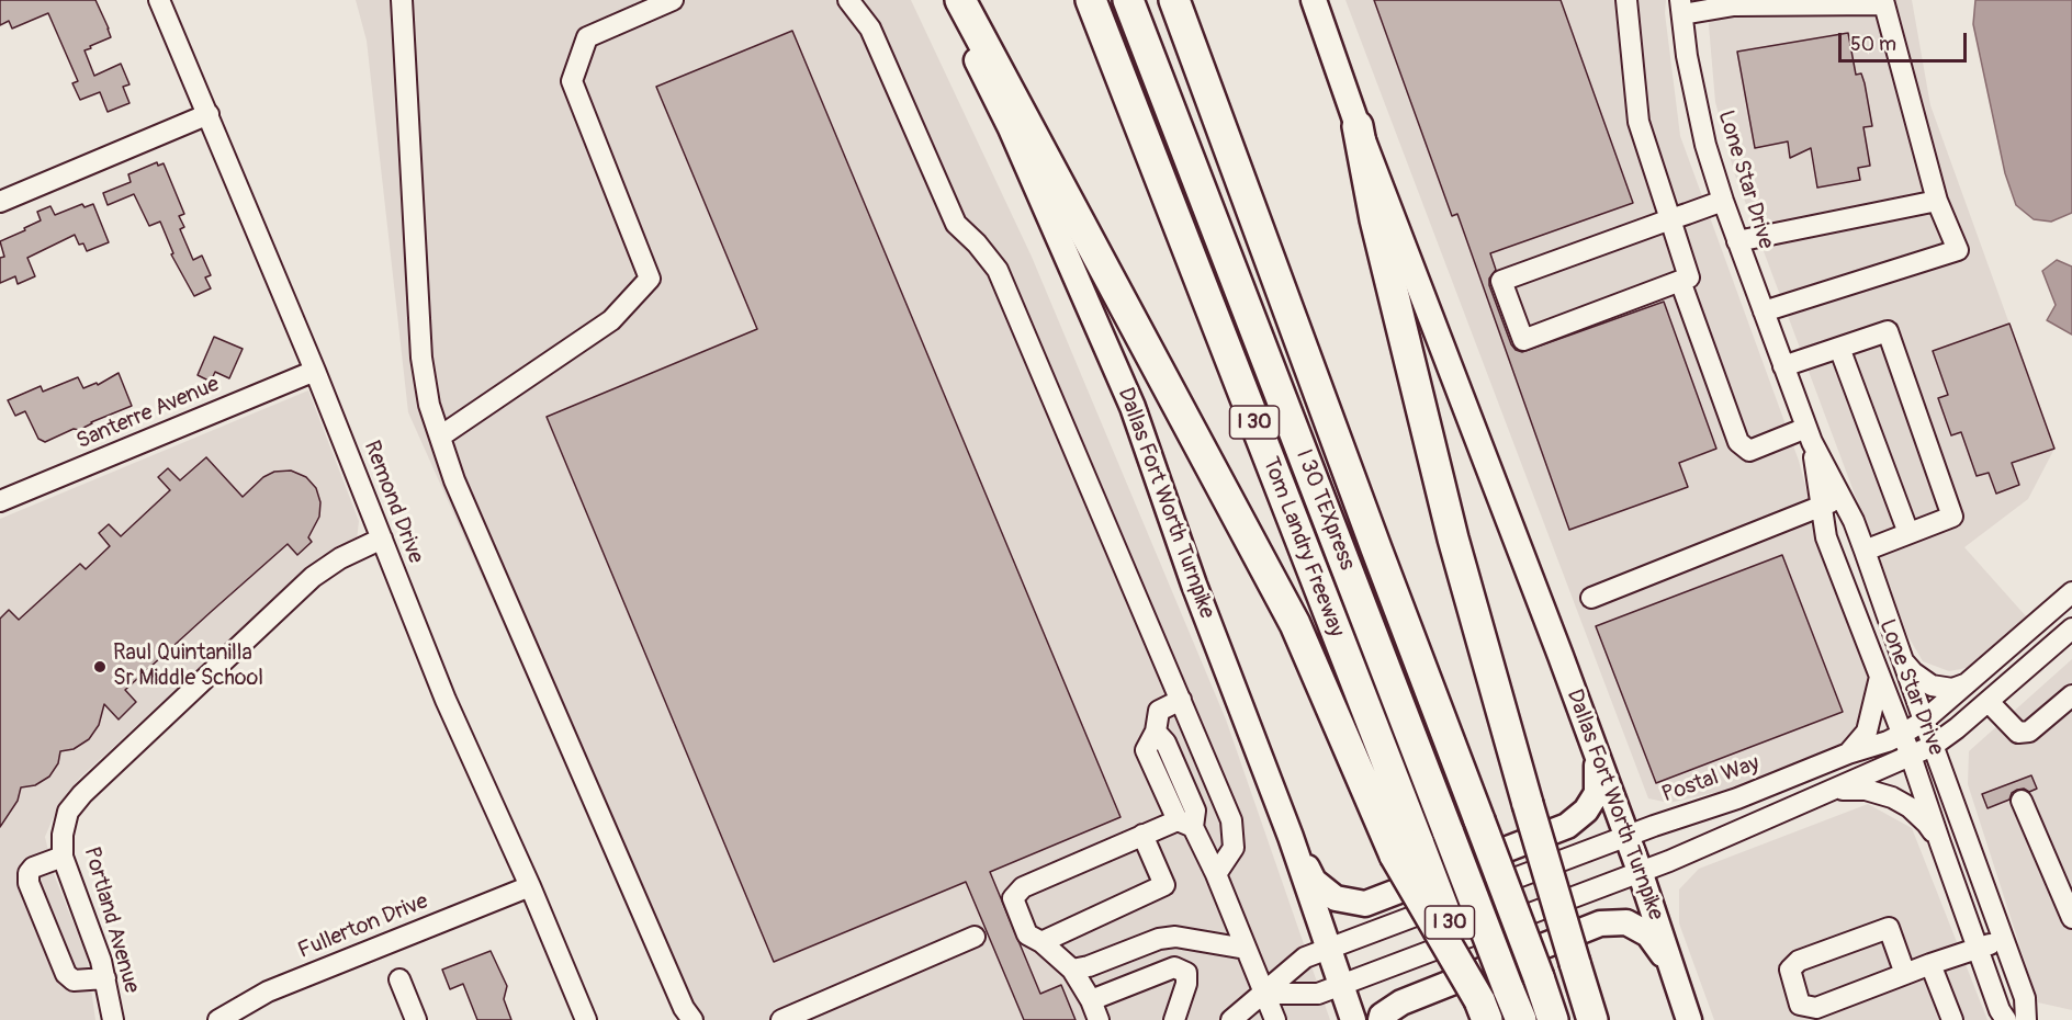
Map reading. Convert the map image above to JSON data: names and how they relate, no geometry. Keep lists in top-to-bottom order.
{
  "streets": {
    "highway": ["I 30", "I 30 TEXpress", "Tom Landry Freeway"],
    "main road": ["Dallas Fort Worth Turnpike"],
    "street": [
      "Lone Star Drive",
      "Santerre Avenue",
      "Remond Drive",
      "Postal Way",
      "Portland Avenue",
      "Fullerton Drive"
    ]
  },
  "crossings": [
    ["Lone Star Drive", "Postal Way"],
    ["Santerre Avenue", "Remond Drive"],
    ["Remond Drive", "Portland Avenue"],
    ["Remond Drive", "Fullerton Drive"],
    ["Dallas Fort Worth Turnpike", "Postal Way"]
  ],
  "places": ["Raul Quintanilla Sr Middle School"],
  "scale_bar": "50 m"
}
